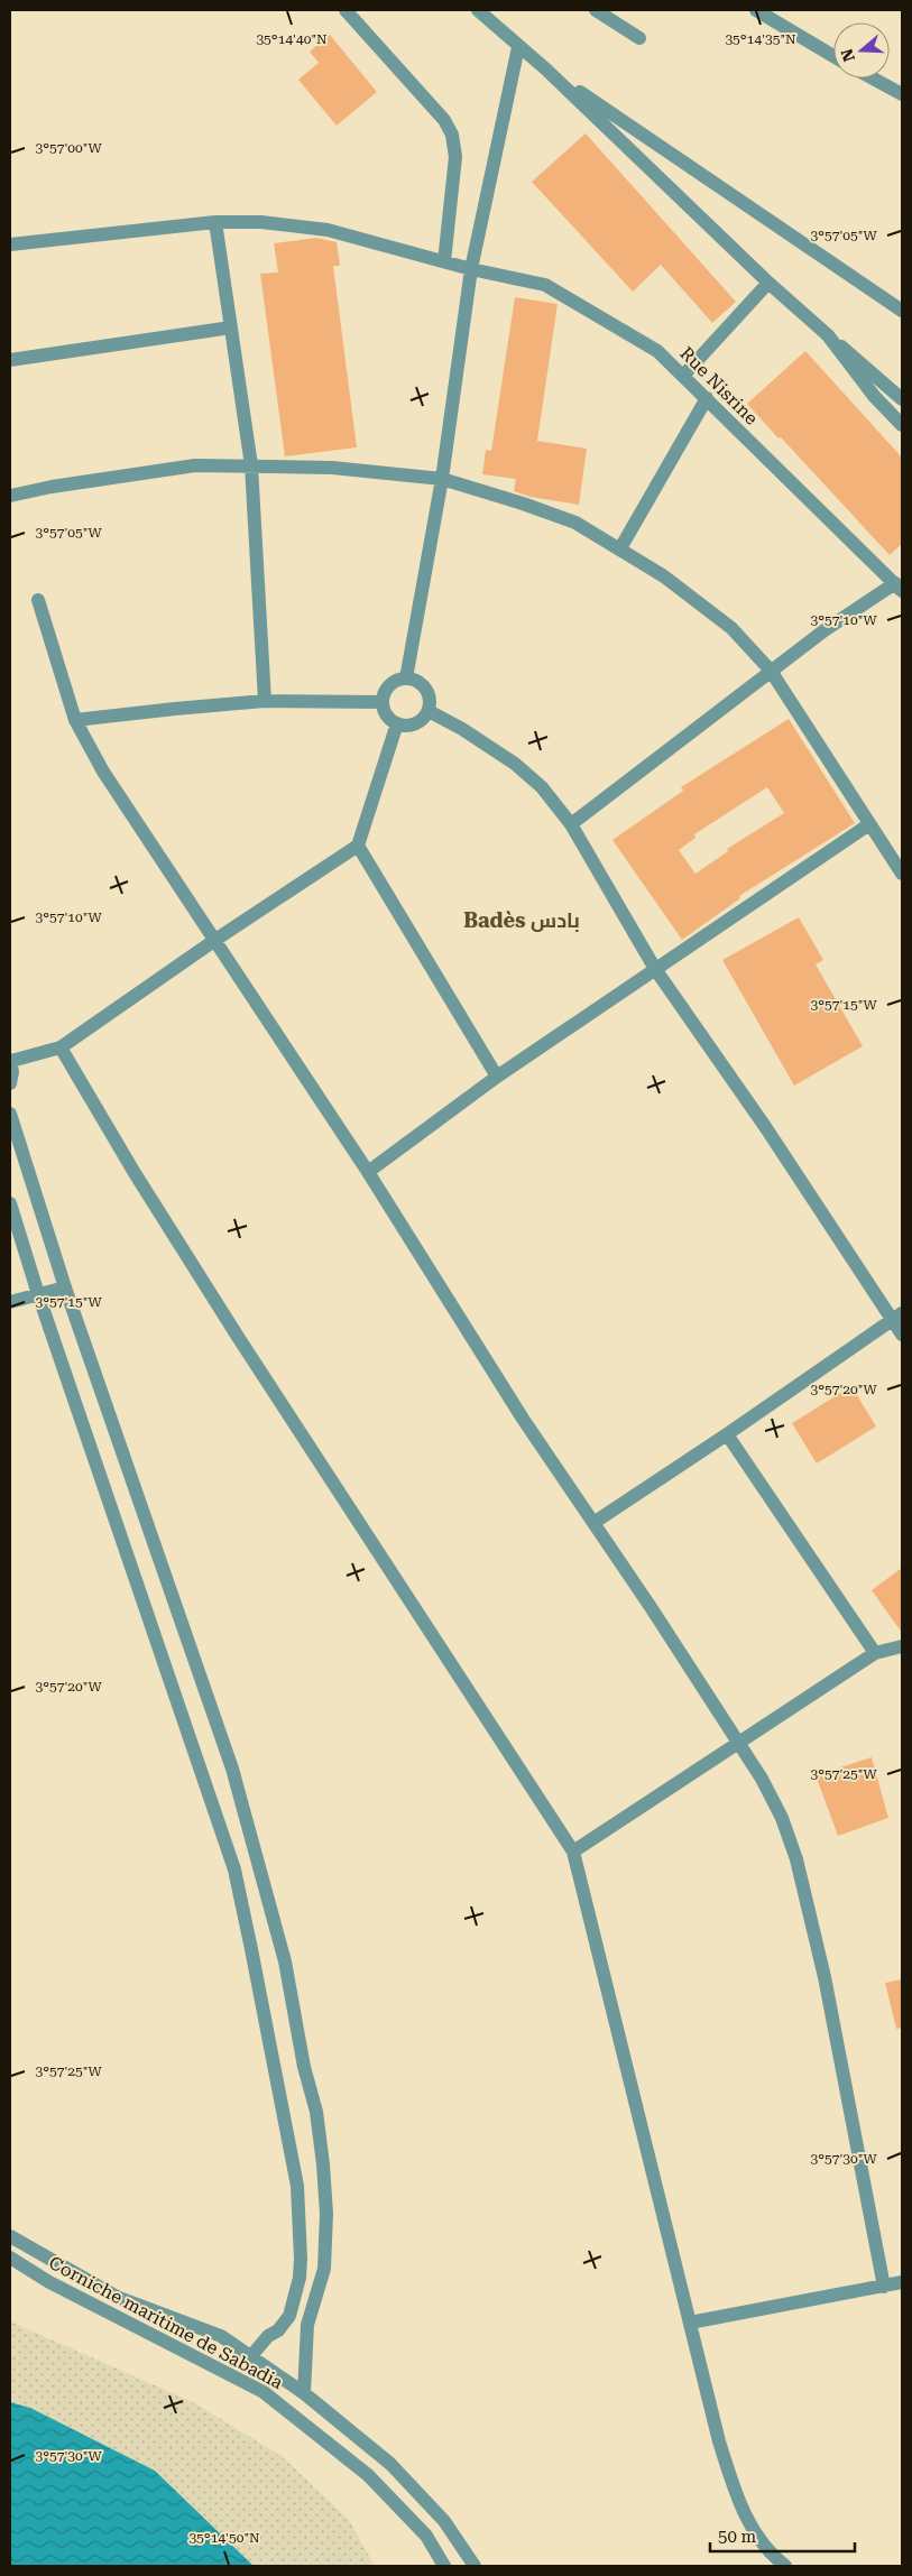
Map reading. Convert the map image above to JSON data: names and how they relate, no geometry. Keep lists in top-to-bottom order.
{
  "streets": {
    "street": ["Rue Nisrine", "Corniche maritime de Sabadia"]
  },
  "districts": ["Badès بادس"],
  "scale_bar": "50 m",
  "north": "left",
  "coordinates": [
    "35°14'35\"N",
    "35°14'40\"N",
    "3°57'00\"W",
    "3°57'05\"W",
    "3°57'10\"W",
    "3°57'15\"W",
    "3°57'20\"W",
    "3°57'25\"W",
    "3°57'30\"W",
    "35°14'50\"N"
  ]
}
